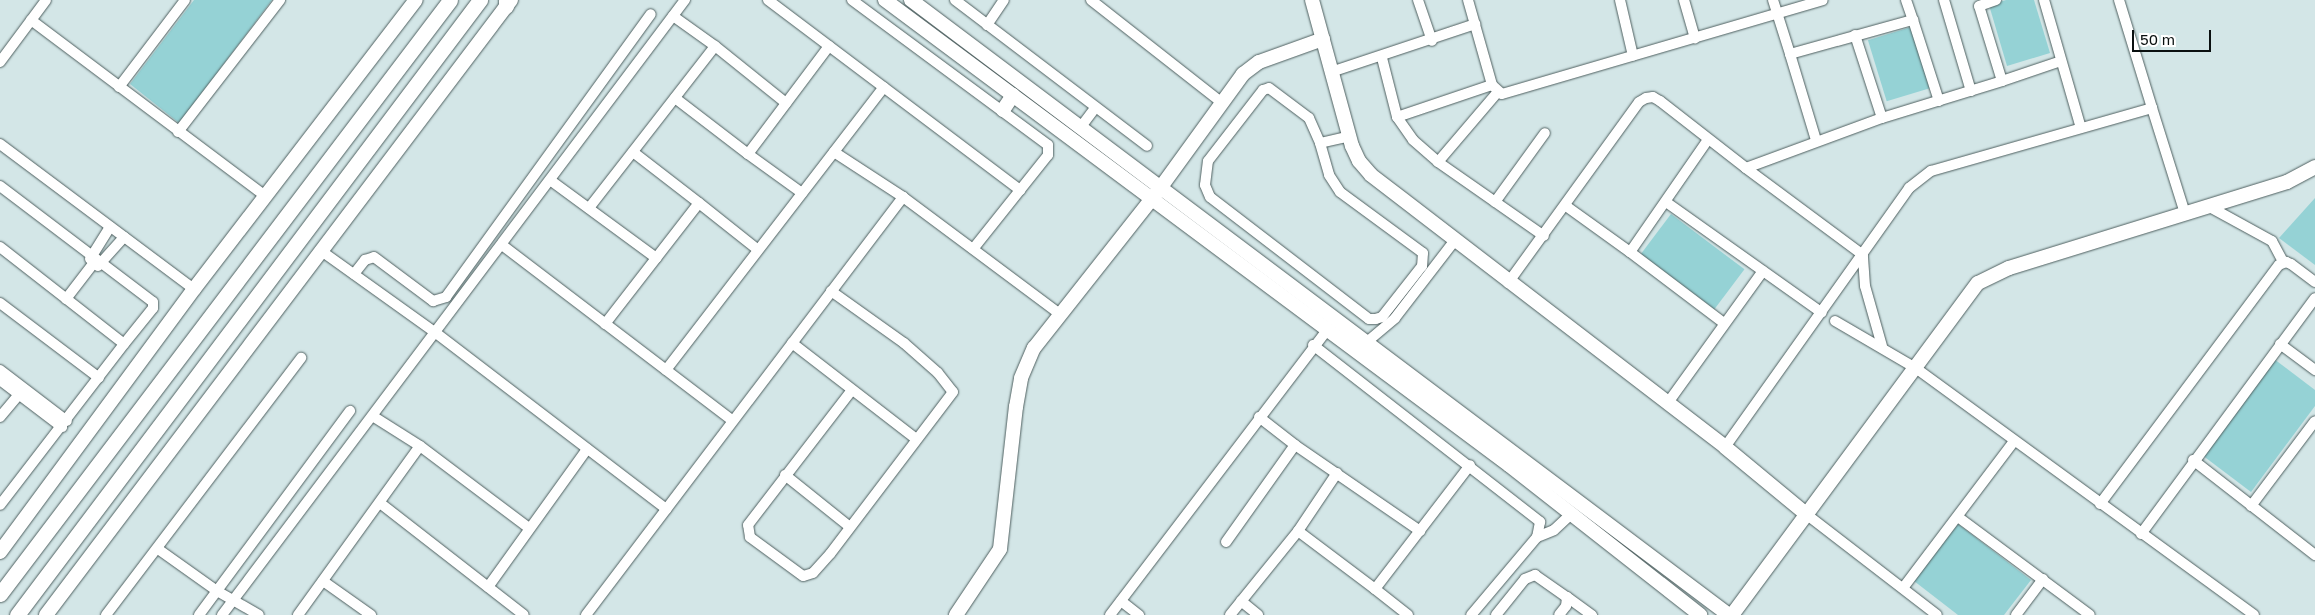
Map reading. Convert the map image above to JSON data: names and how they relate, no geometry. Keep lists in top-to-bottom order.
{
  "scale_bar": "50 m"
}
